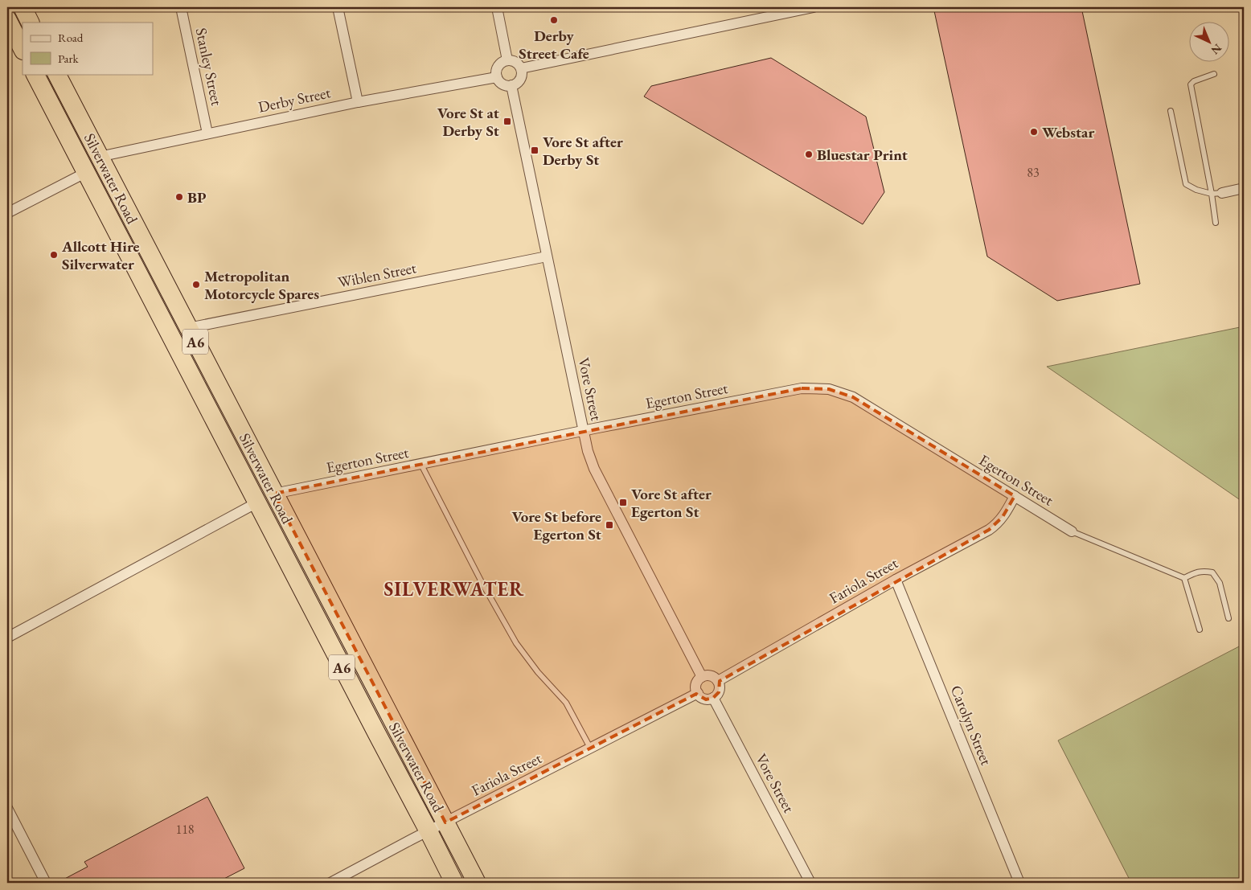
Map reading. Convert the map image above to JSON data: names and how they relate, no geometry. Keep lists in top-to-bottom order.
{
  "streets": {
    "highway": ["Silverwater Road", "A6"],
    "street": [
      "Stanley Street",
      "Derby Street",
      "Wiblen Street",
      "Vore Street",
      "Egerton Street",
      "Fariola Street",
      "Carolyn Street"
    ]
  },
  "crossings": [
    ["Stanley Street", "Derby Street"],
    ["Derby Street", "Silverwater Road"],
    ["Derby Street", "Vore Street"],
    ["Silverwater Road", "Wiblen Street"],
    ["Silverwater Road", "Egerton Street"],
    ["Silverwater Road", "Fariola Street"],
    ["Wiblen Street", "Vore Street"],
    ["Vore Street", "Egerton Street"],
    ["Vore Street", "Fariola Street"],
    ["Egerton Street", "Fariola Street"],
    ["Fariola Street", "Carolyn Street"]
  ],
  "districts": ["SILVERWATER"],
  "places": {
    "other": [
      "Derby Street Cafe",
      "Webstar",
      "Bluestar Print",
      "BP",
      "Allcott Hire Silverwater",
      "Metropolitan Motorcycle Spares"
    ],
    "transit": [
      "Vore St at Derby St",
      "Vore St after Derby St",
      "Vore St after Egerton St",
      "Vore St before Egerton St"
    ]
  },
  "house_numbers": ["83", "118"],
  "legend": ["Road", "Park"],
  "north": "bottom right"
}
